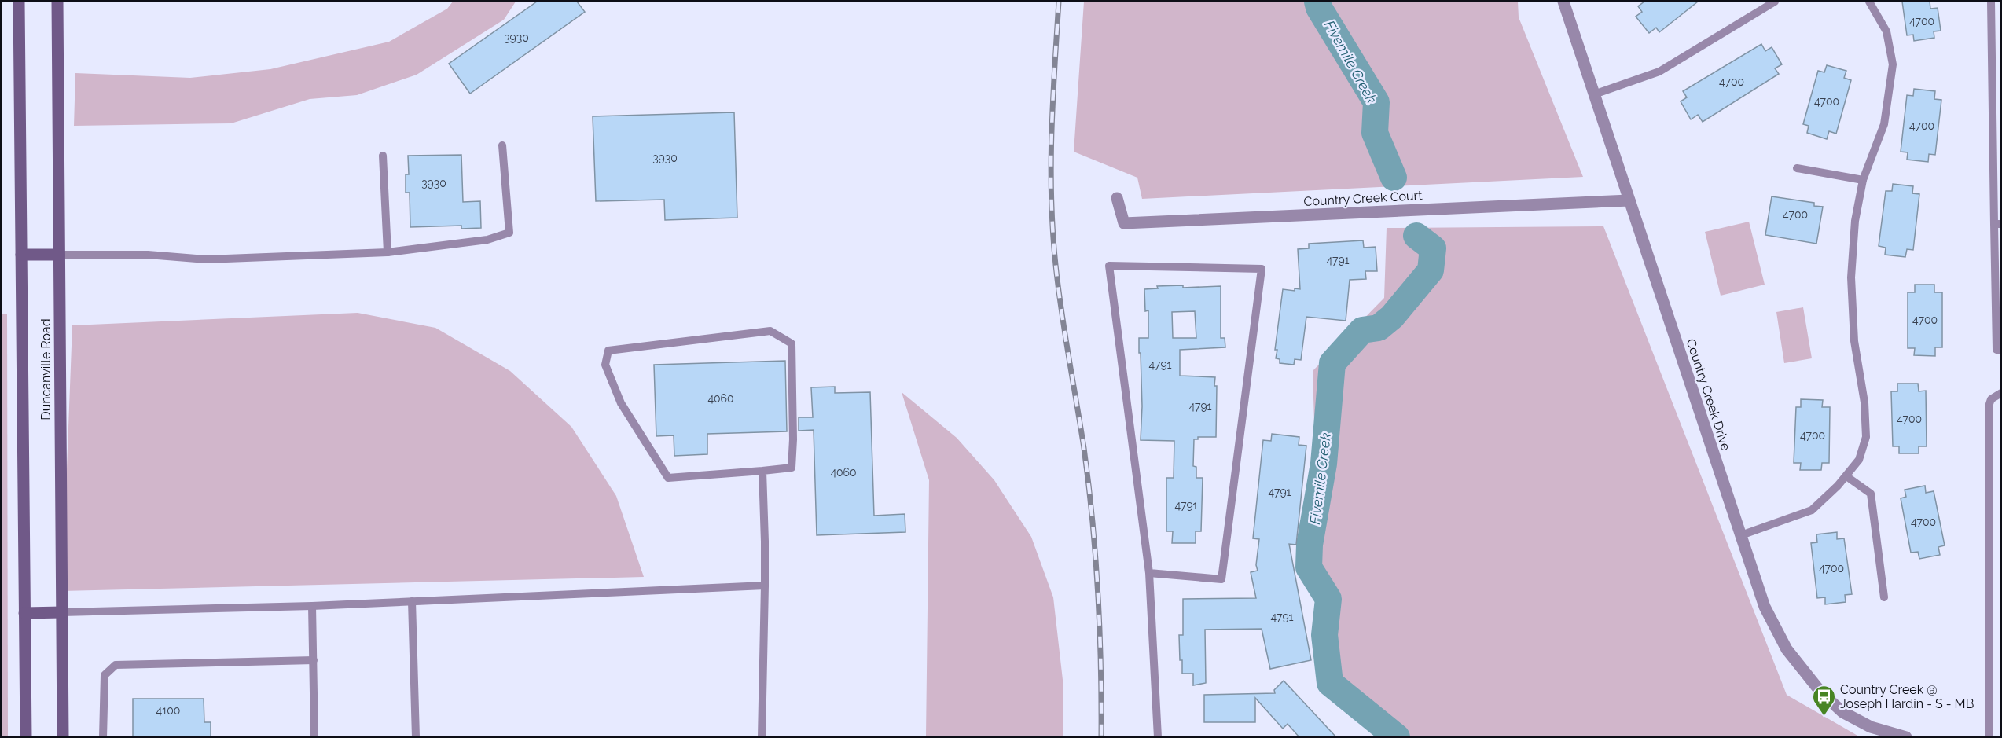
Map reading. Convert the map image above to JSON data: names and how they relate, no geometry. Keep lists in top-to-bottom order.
{
  "streets": {
    "main road": ["Duncanville Road"],
    "street": ["Country Creek Court", "Country Creek Drive"]
  },
  "crossings": [
    ["Country Creek Court", "Country Creek Drive"]
  ],
  "water": ["Fivemile Creek"],
  "places": {
    "bus stop": ["Country Creek @ Joseph Hardin - S - MB"]
  },
  "house_numbers": [
    "4700",
    "3930",
    "4700",
    "4700",
    "4700",
    "3930",
    "3930",
    "4700",
    "4791",
    "4700",
    "4791",
    "4060",
    "4791",
    "4700",
    "4700",
    "4060",
    "4791",
    "4791",
    "4700",
    "4700",
    "4791",
    "4100"
  ]
}
